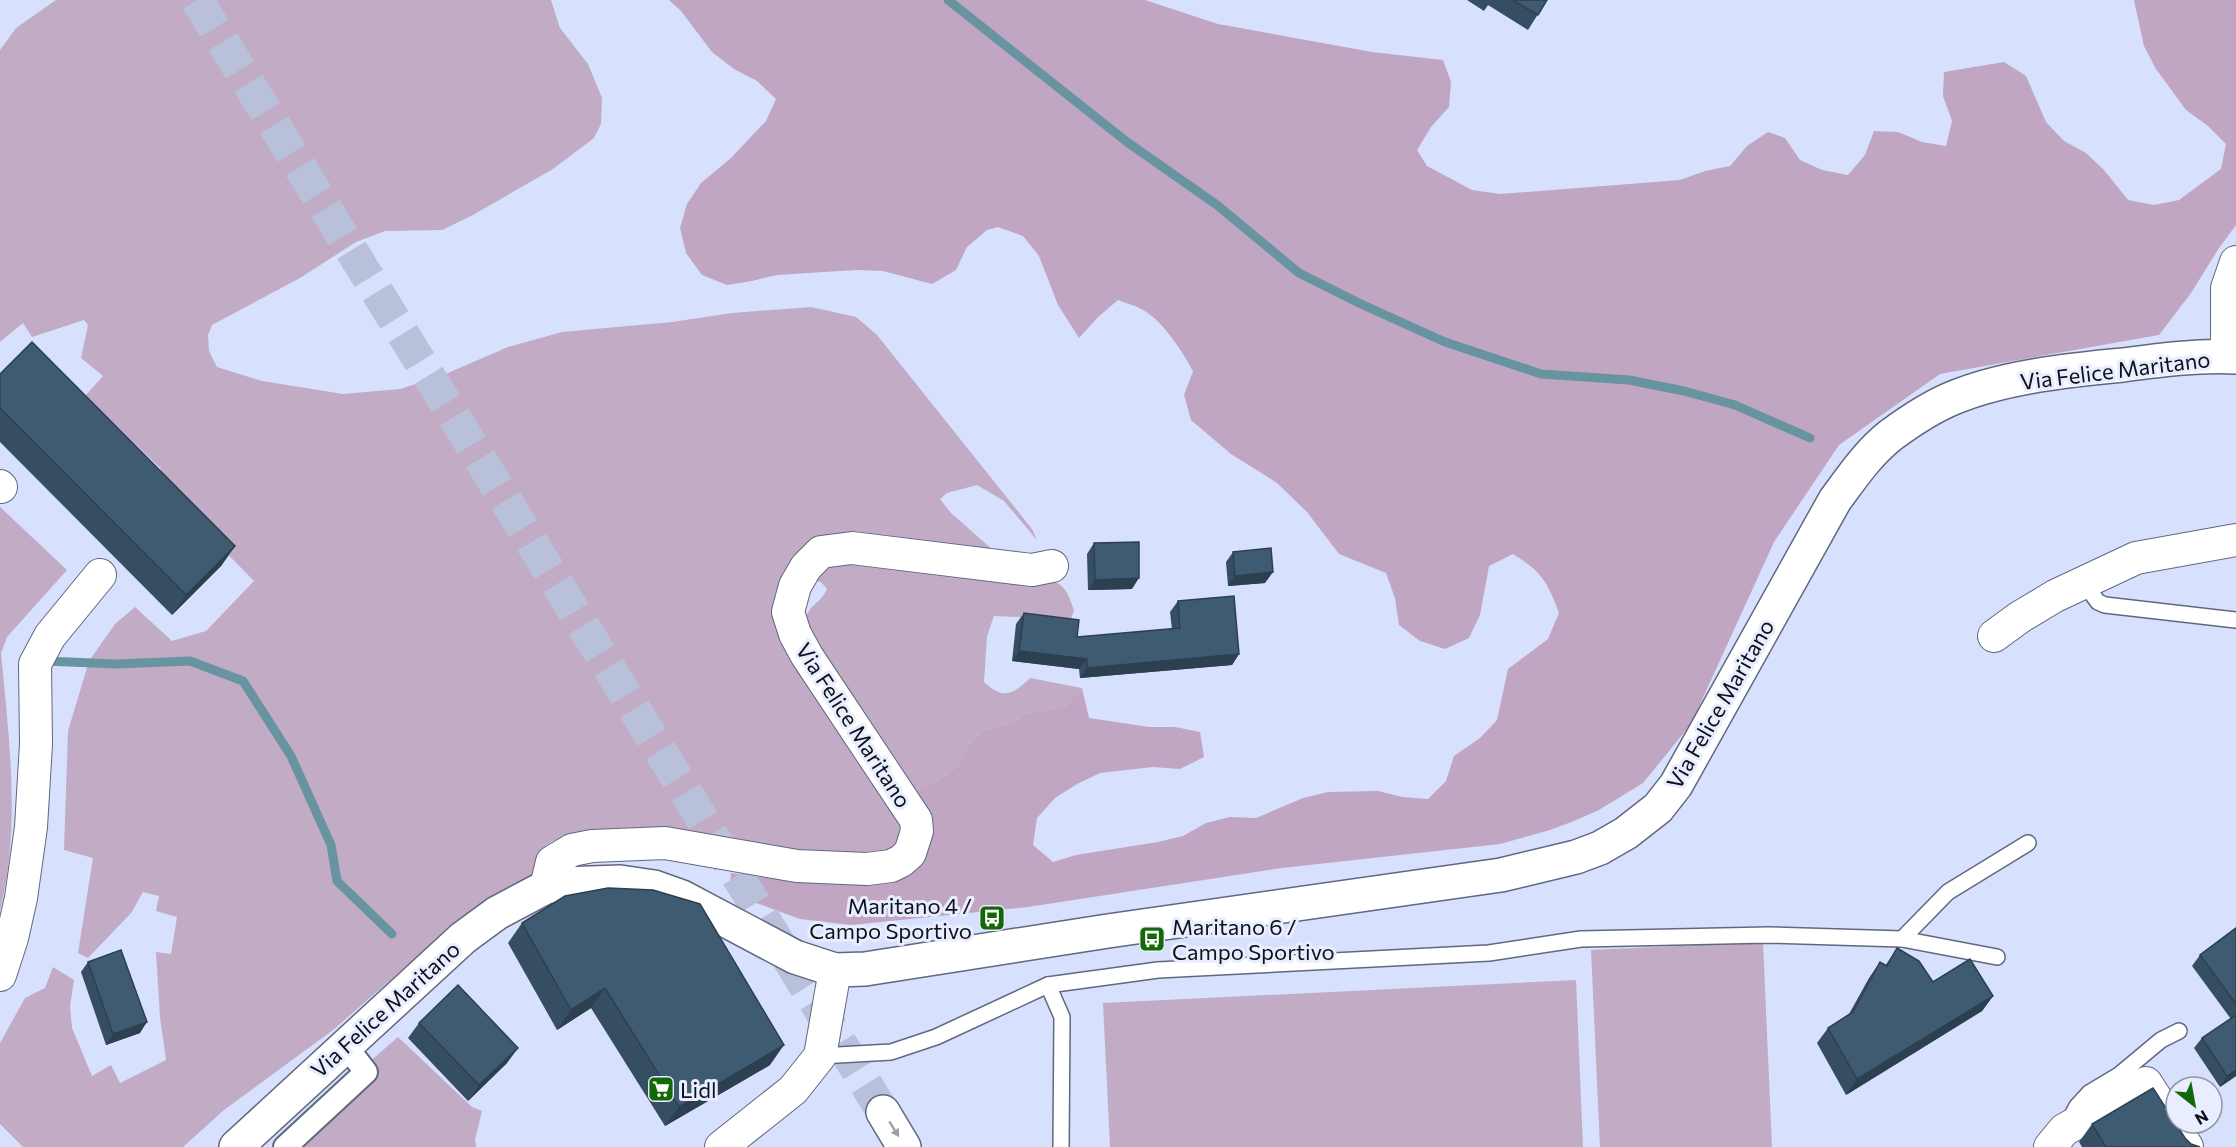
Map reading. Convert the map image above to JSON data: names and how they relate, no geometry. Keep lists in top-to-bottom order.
{
  "streets": {
    "main road": ["Via Felice Maritano"]
  },
  "places": {
    "bus stop": ["Maritano 4 / Campo Sportivo", "Maritano 6 / Campo Sportivo"],
    "supermarket": ["Lidl"]
  },
  "north": "bottom right"
}
